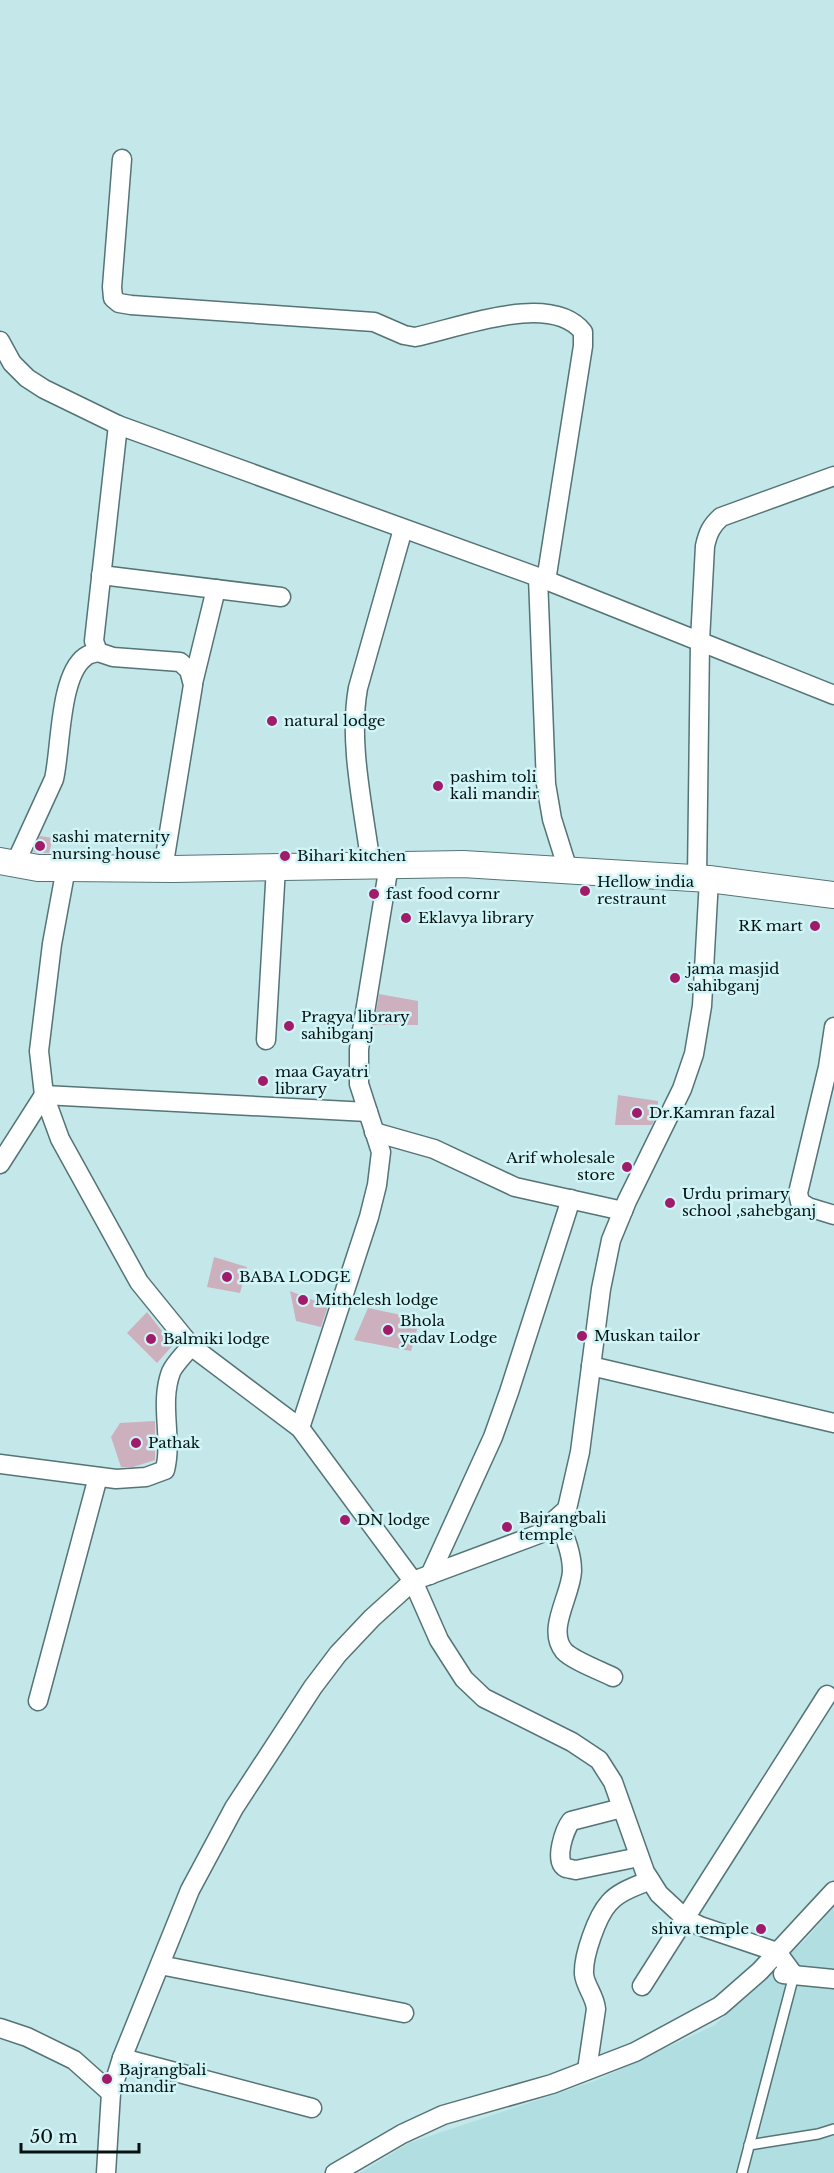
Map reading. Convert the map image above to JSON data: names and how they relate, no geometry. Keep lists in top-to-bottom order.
{
  "places": [
    "natural lodge",
    "pashim toli kali mandir",
    "sashi maternity nursing house",
    "Bihari kitchen",
    "Hellow india restraunt",
    "fast food cornr",
    "Eklavya library",
    "RK mart",
    "jama masjid sahibganj",
    "Pragya library sahibganj",
    "maa Gayatri library",
    "Dr.Kamran fazal",
    "Arif wholesale store",
    "Urdu primary school ,sahebganj",
    "BABA LODGE",
    "Mithelesh lodge",
    "Bhola yadav Lodge",
    "Muskan tailor",
    "Balmiki lodge",
    "Pathak",
    "DN lodge",
    "Bajrangbali temple",
    "shiva temple",
    "Bajrangbali mandir"
  ],
  "scale_bar": "50 m"
}
